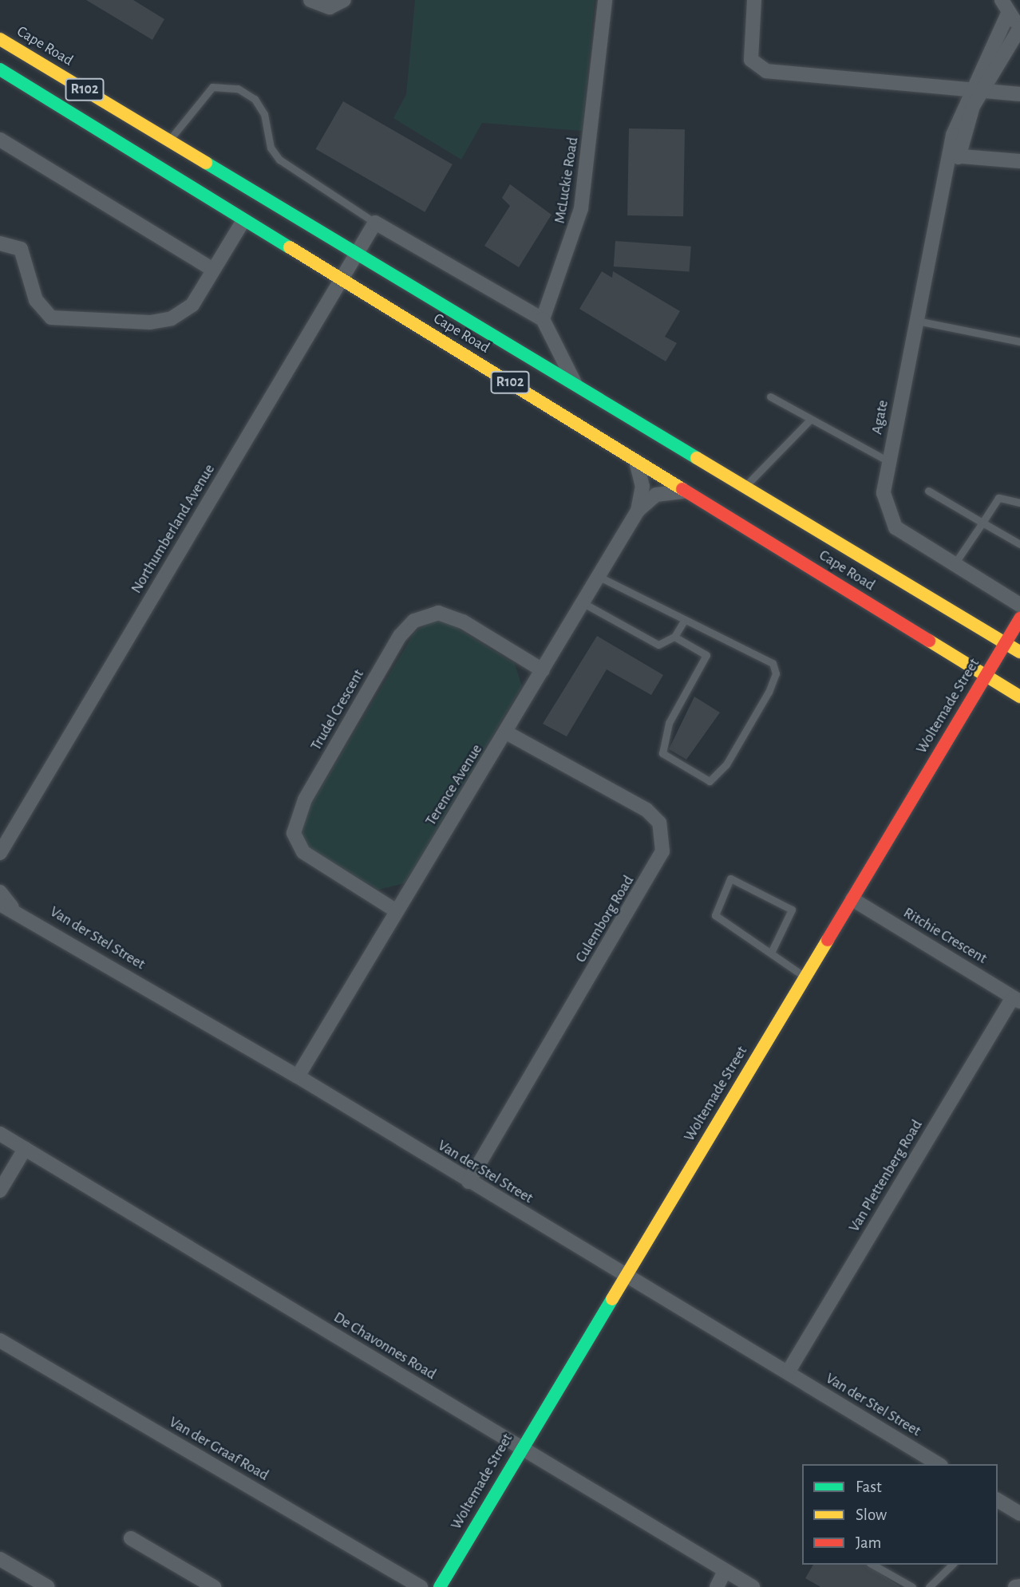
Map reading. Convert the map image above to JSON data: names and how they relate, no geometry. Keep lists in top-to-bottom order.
{
  "streets": {
    "main road": ["Cape Road", "R102", "Woltemade Street"],
    "street": [
      "McLuckie Road",
      "Agate",
      "Northumberland Avenue",
      "Trudel Crescent",
      "Terence Avenue",
      "Culemborg Road",
      "Ritchie Crescent",
      "Van der Stel Street",
      "Van Plettenberg Road",
      "De Chavonnes Road",
      "Van der Graaf Road"
    ]
  },
  "crossings": [
    ["Cape Road", "Northumberland Avenue"],
    ["Cape Road", "Woltemade Street"],
    ["Cape Road", "Terence Avenue"],
    ["Woltemade Street", "Ritchie Crescent"],
    ["Woltemade Street", "Van der Stel Street"],
    ["Woltemade Street", "De Chavonnes Road"],
    ["Trudel Crescent", "Terence Avenue"],
    ["Terence Avenue", "Culemborg Road"],
    ["Terence Avenue", "Van der Stel Street"],
    ["Culemborg Road", "Van der Stel Street"],
    ["Ritchie Crescent", "Van Plettenberg Road"],
    ["Van der Stel Street", "Van Plettenberg Road"]
  ],
  "legend": ["Fast", "Slow", "Jam"]
}
